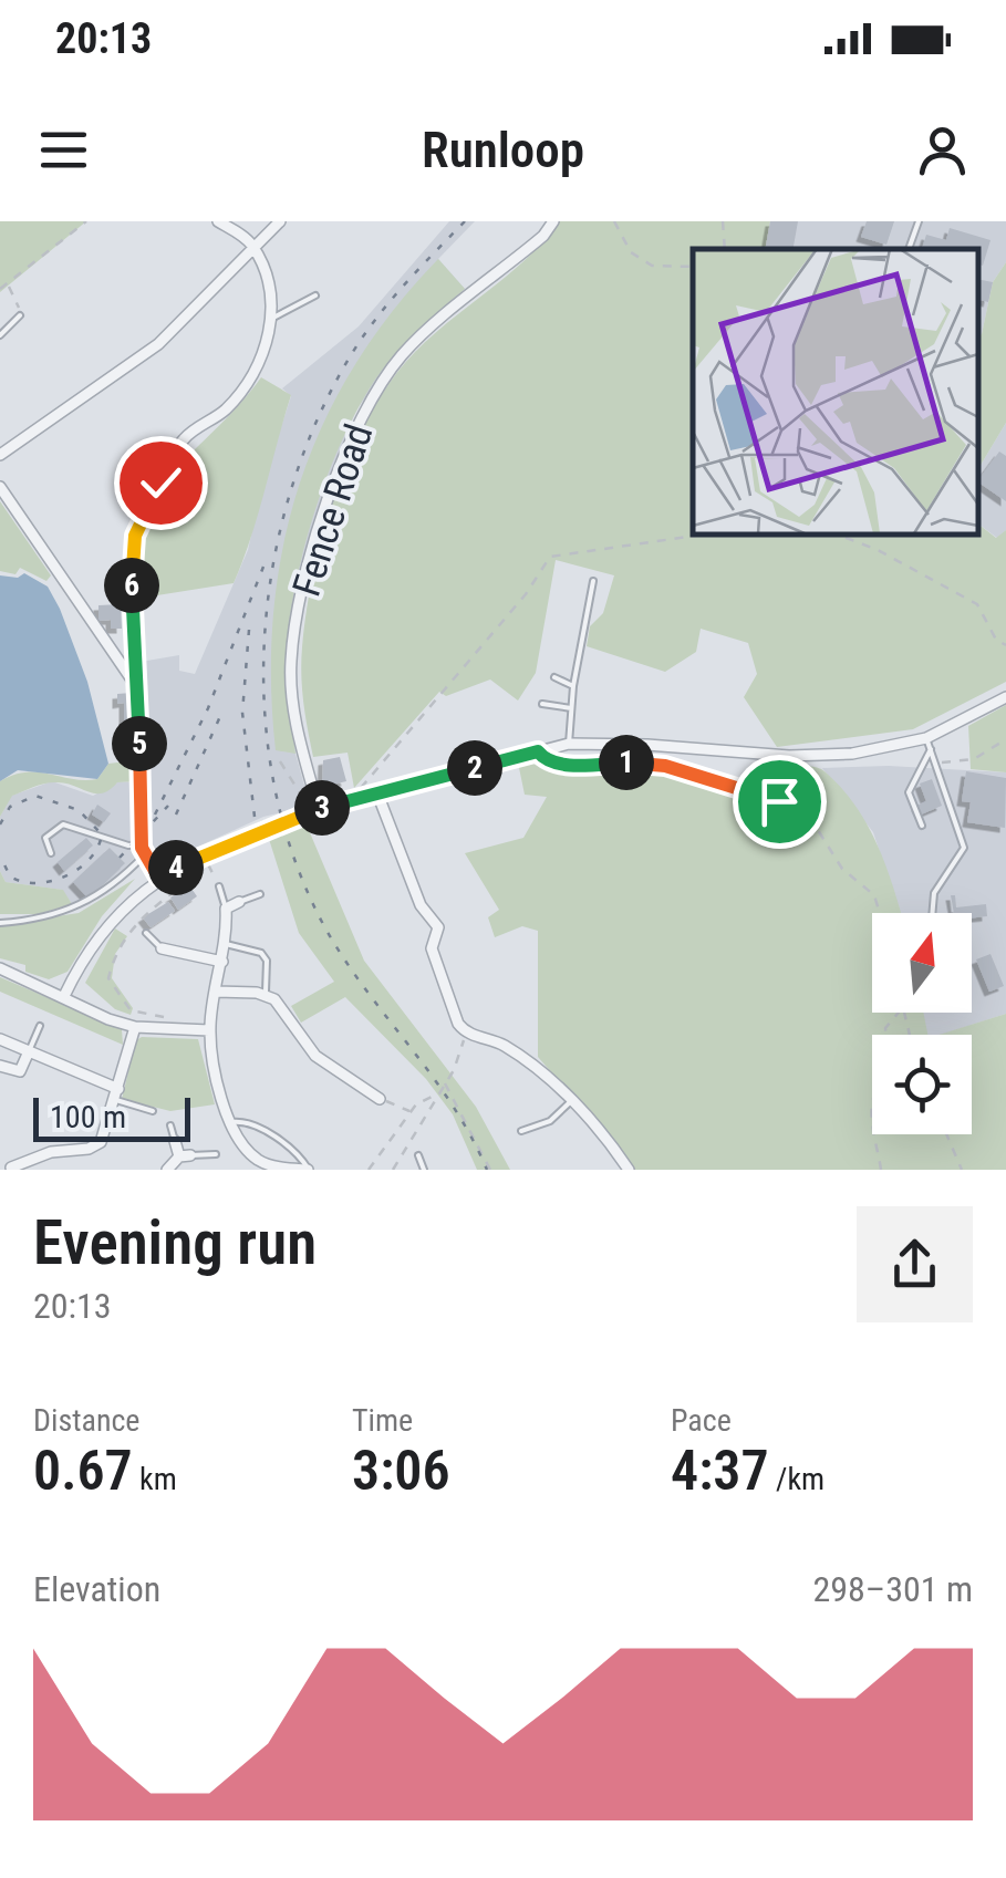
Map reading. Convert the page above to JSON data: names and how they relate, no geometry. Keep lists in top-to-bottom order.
{
  "streets": {
    "street": ["Fence Road"]
  },
  "scale_bar": "100 m",
  "north": "top",
  "page": {
    "status": "20:13",
    "header": "Runloop",
    "pins": [
      "6",
      "5",
      "1",
      "2",
      "3",
      "4"
    ],
    "scale": "100 m",
    "heading": ["Evening run", "20:13"],
    "stats": [
      ["Distance", "0.67 km"],
      ["Time", "3:06"],
      ["Pace", "4:37 /km"]
    ],
    "chart": ["Elevation", "298–301 m"]
  }
}
